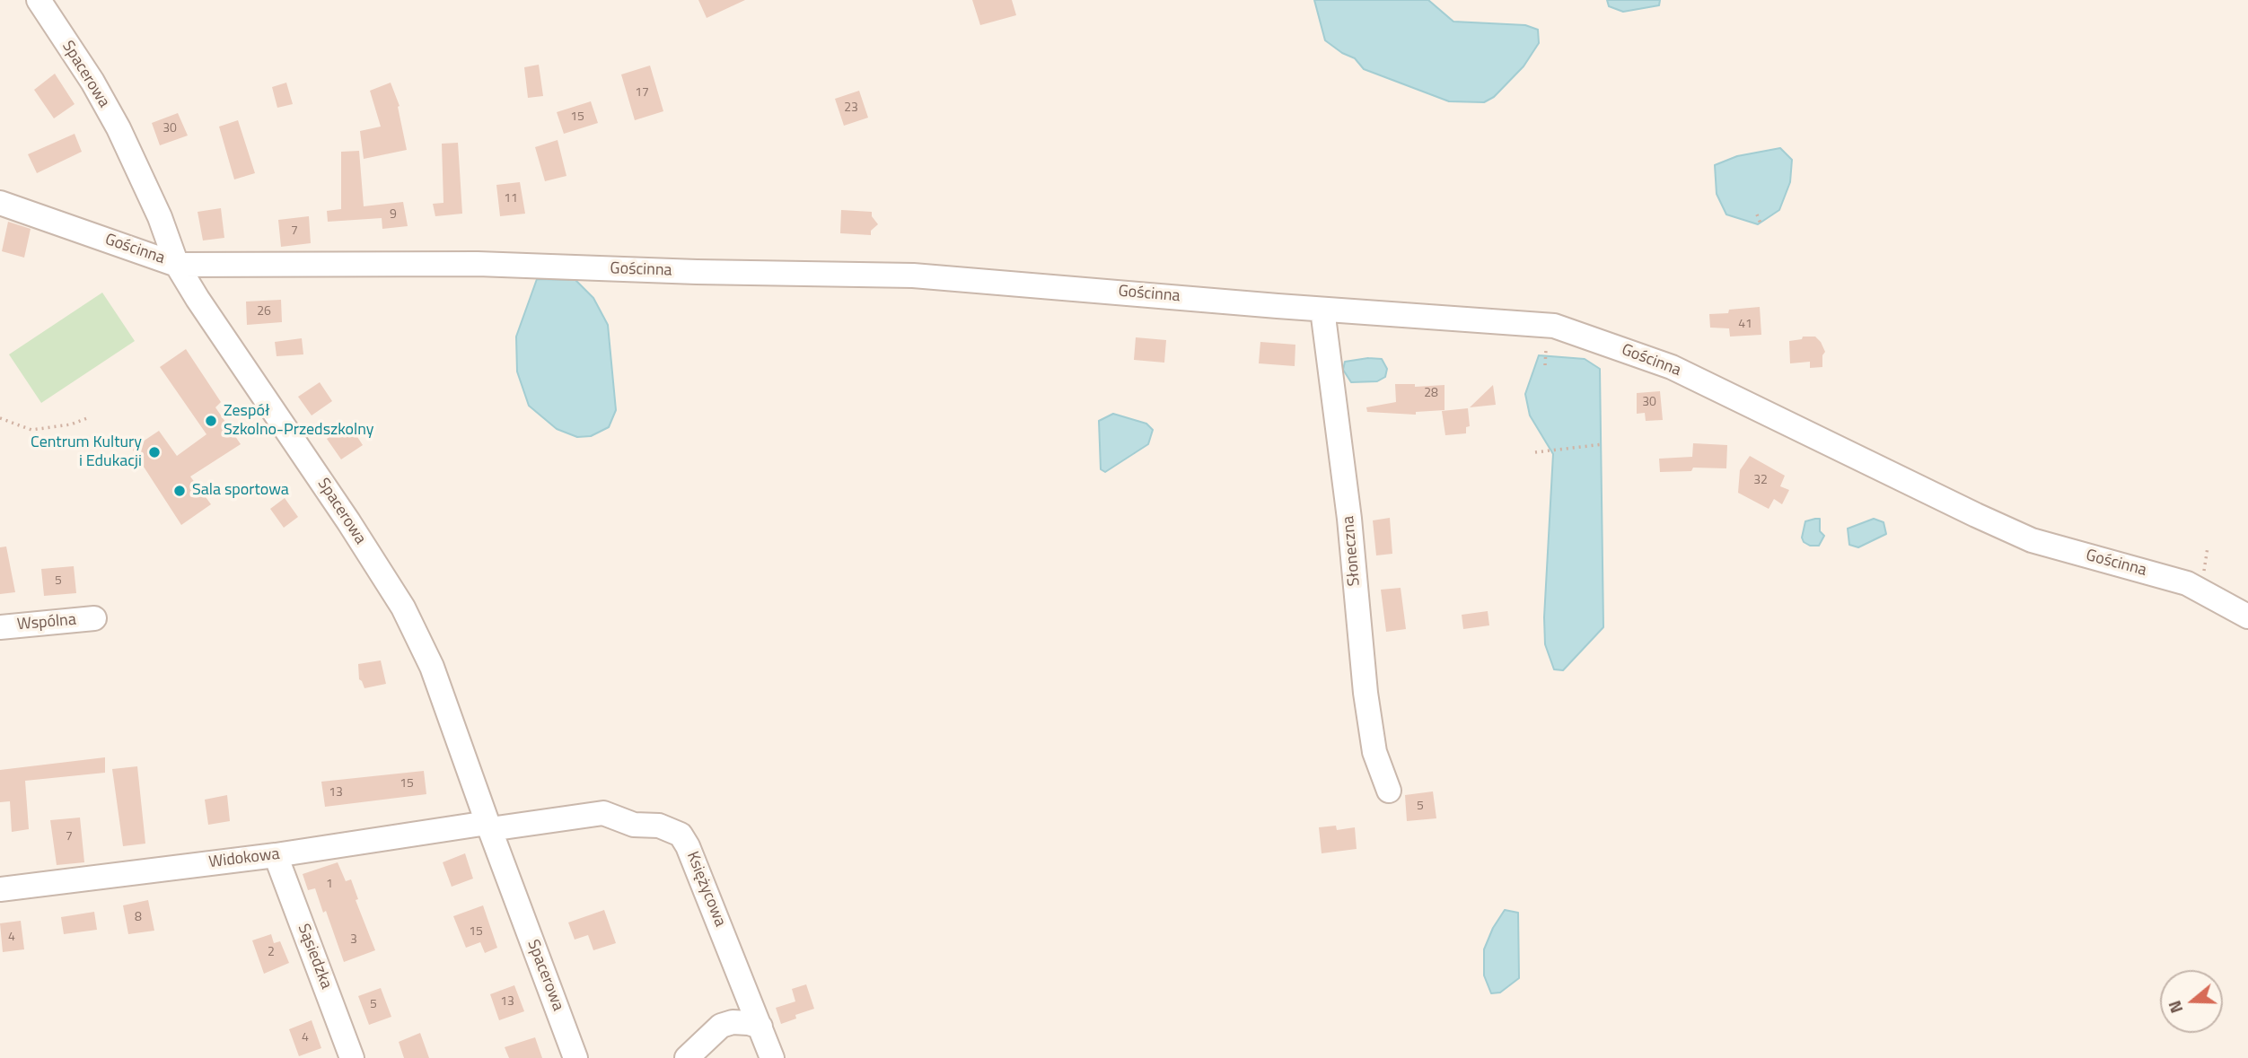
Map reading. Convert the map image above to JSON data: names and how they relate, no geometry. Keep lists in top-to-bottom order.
{
  "streets": {
    "street": [
      "Spacerowa",
      "Gościnna",
      "Słoneczna",
      "Wspólna",
      "Widokowa",
      "Księżycowa",
      "Sąsiedzka"
    ]
  },
  "crossings": [
    ["Spacerowa", "Gościnna"],
    ["Spacerowa", "Widokowa"],
    ["Spacerowa", "Księżycowa"],
    ["Gościnna", "Słoneczna"],
    ["Widokowa", "Księżycowa"],
    ["Widokowa", "Sąsiedzka"]
  ],
  "places": ["Zespół Szkolno-Przedszkolny", "Centrum Kultury i Edukacji", "Sala sportowa"],
  "house_numbers": [
    "17",
    "23",
    "15",
    "30",
    "11",
    "9",
    "7",
    "26",
    "41",
    "28",
    "30",
    "32",
    "5",
    "15",
    "13",
    "5",
    "7",
    "1",
    "8",
    "15",
    "4",
    "3",
    "2",
    "13",
    "5",
    "4"
  ],
  "north": "left"
}
